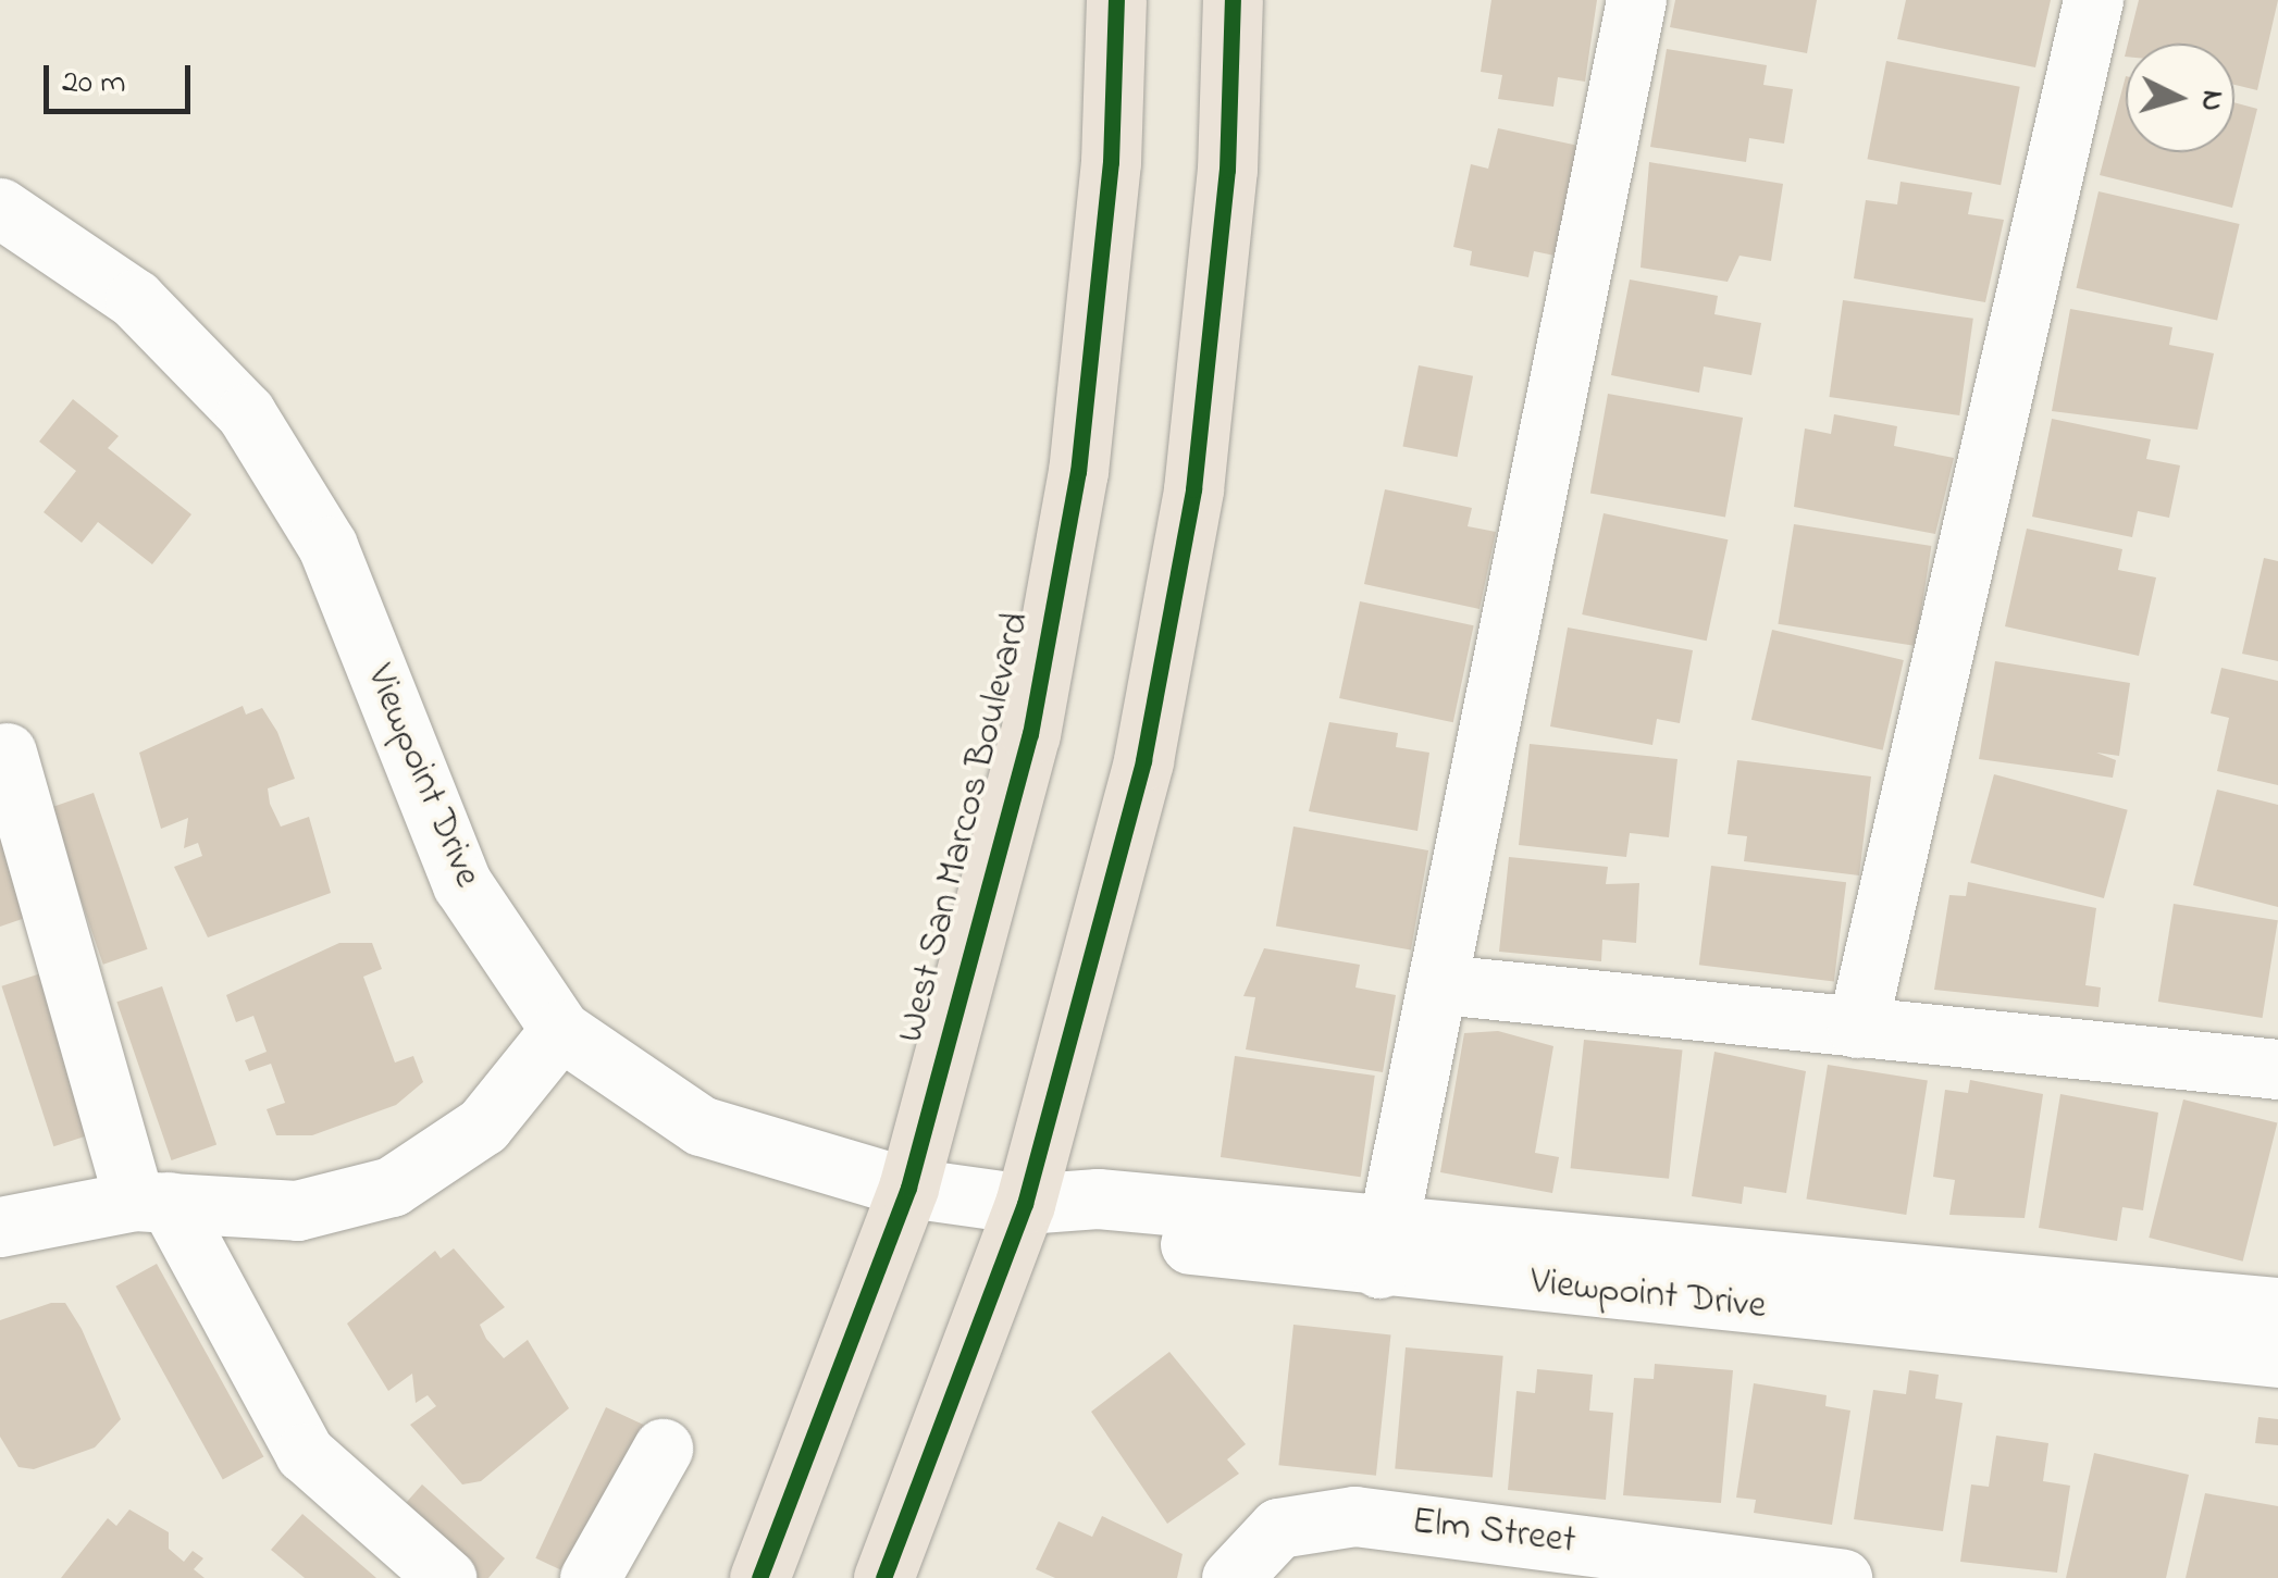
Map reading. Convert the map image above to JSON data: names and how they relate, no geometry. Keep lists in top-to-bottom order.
{
  "streets": {
    "main road": ["West San Marcos Boulevard"],
    "street": ["Viewpoint Drive", "Elm Street"]
  },
  "crossings": [
    ["Viewpoint Drive", "West San Marcos Boulevard"]
  ],
  "scale_bar": "20 m",
  "north": "right"
}
